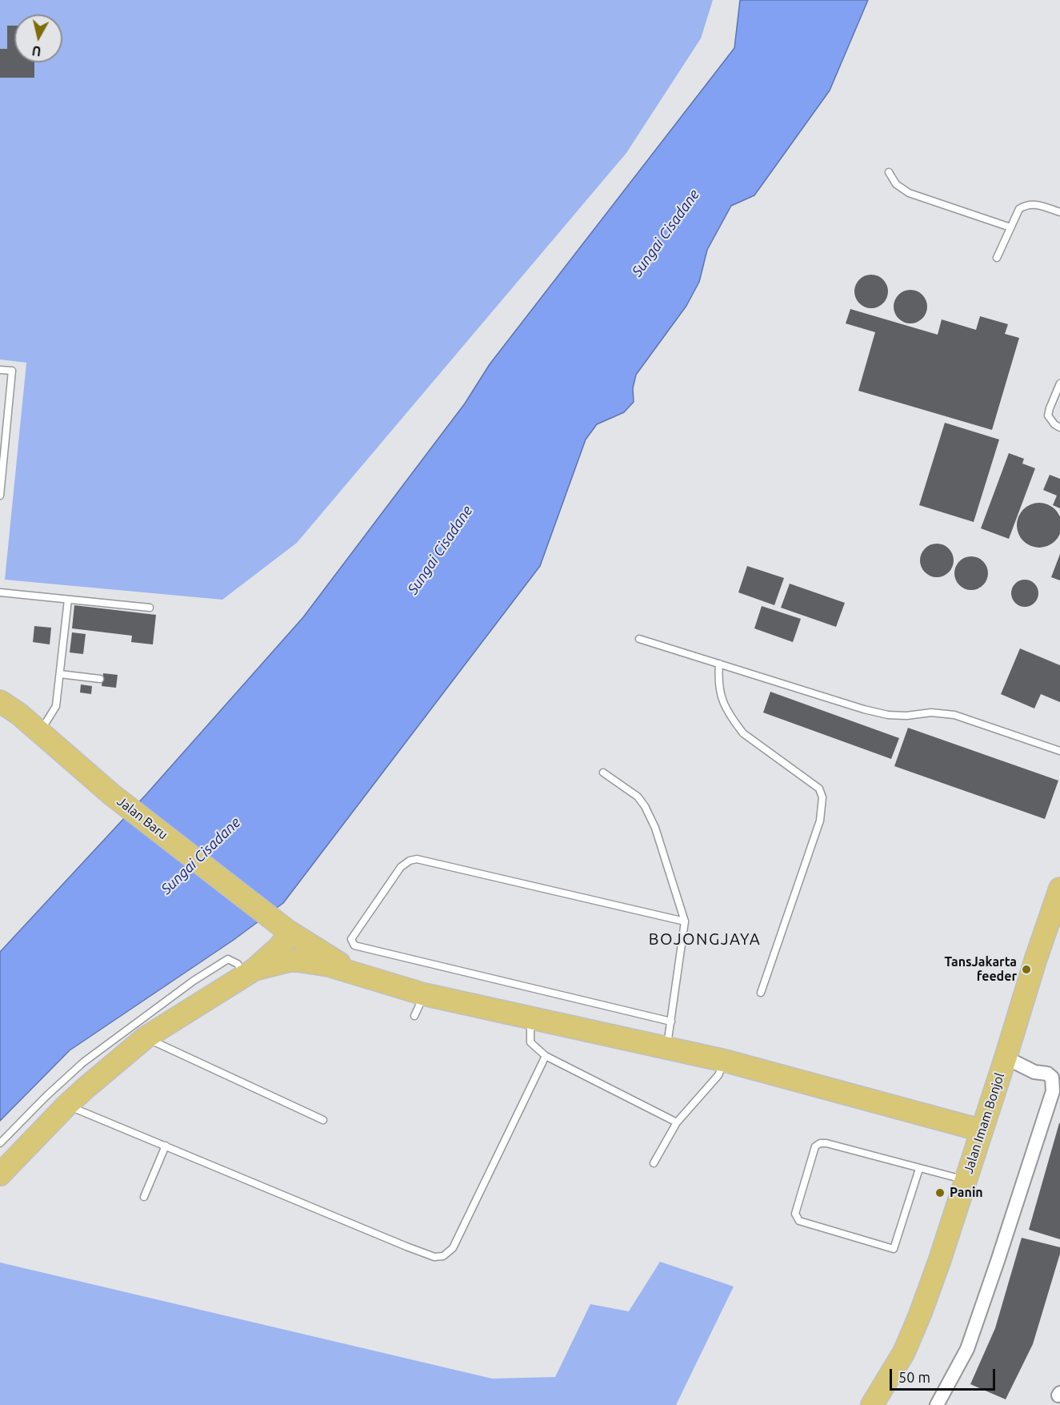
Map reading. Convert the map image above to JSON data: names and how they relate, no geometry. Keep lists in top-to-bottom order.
{
  "streets": {
    "main road": ["Jalan Baru", "Jalan Imam Bonjol"]
  },
  "districts": ["BOJONGJAYA"],
  "water": ["Sungai Cisadane"],
  "places": ["TansJakarta feeder", "Panin"],
  "scale_bar": "50 m",
  "north": "bottom"
}
